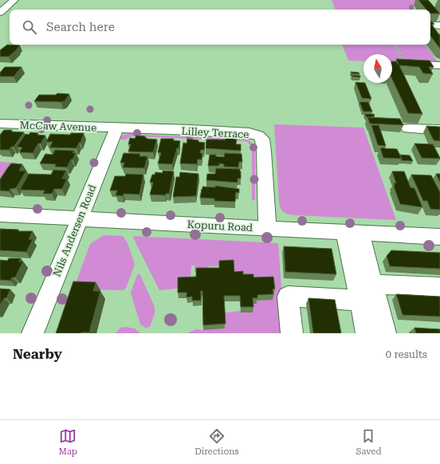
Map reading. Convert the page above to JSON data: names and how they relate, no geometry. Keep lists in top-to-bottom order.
{
  "streets": {
    "street": [
      "McCaw Avenue",
      "Lilley Terrace",
      "Kopuru Road",
      "Nils Andersen Road"
    ]
  },
  "crossings": [
    ["McCaw Avenue", "Lilley Terrace"],
    ["McCaw Avenue", "Nils Andersen Road"],
    ["Lilley Terrace", "Kopuru Road"],
    ["Lilley Terrace", "Nils Andersen Road"],
    ["Kopuru Road", "Nils Andersen Road"]
  ],
  "north": "top",
  "page": {
    "search": "Search here",
    "heading": ["Nearby", "0 results"],
    "nav": ["Map", "Directions", "Saved"]
  }
}
